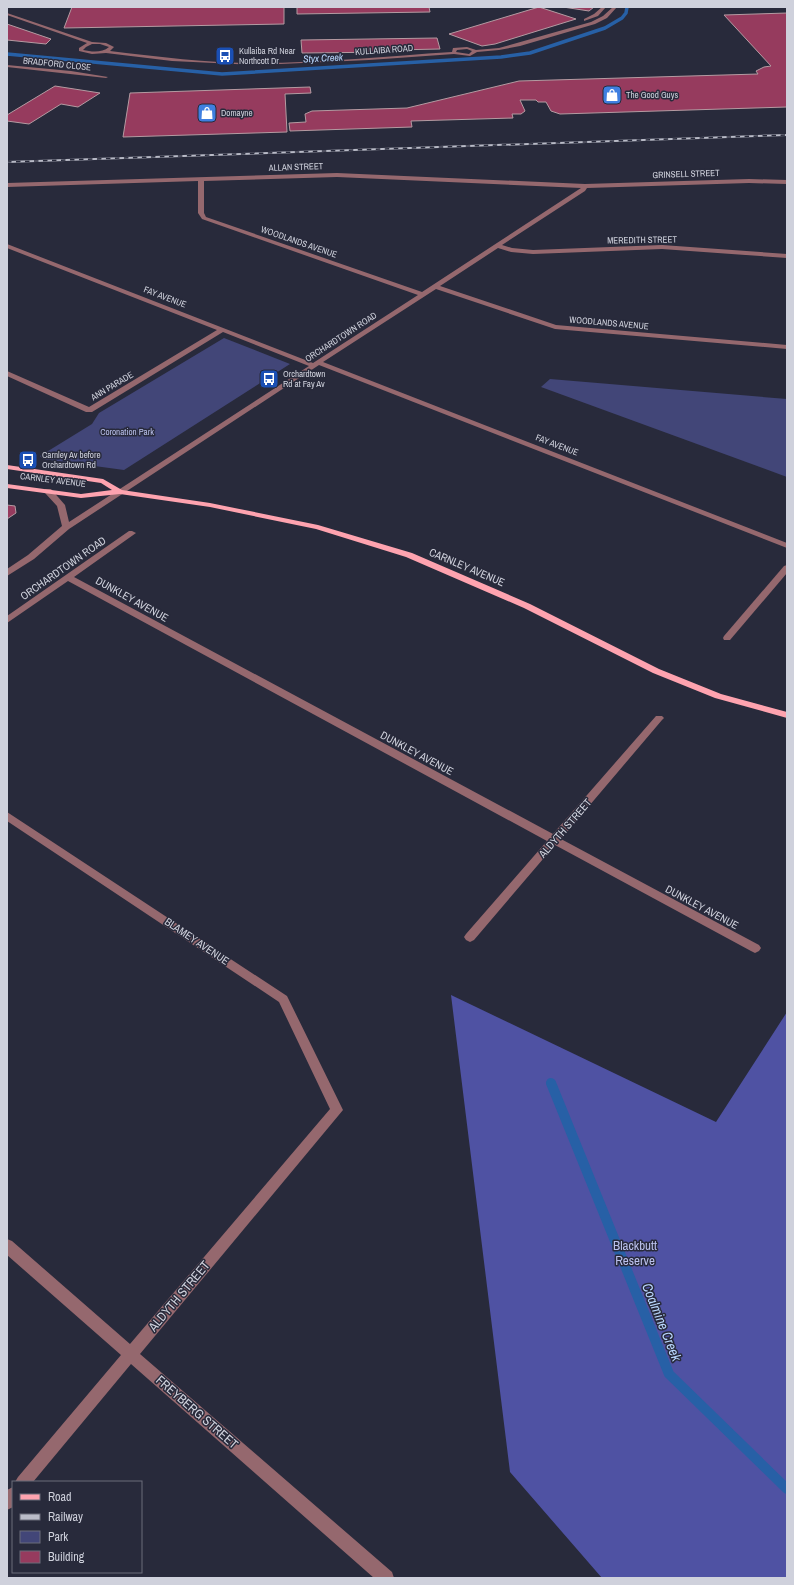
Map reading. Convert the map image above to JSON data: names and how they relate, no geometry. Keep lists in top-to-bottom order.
{
  "streets": {
    "main road": ["CARNLEY AVENUE"],
    "street": [
      "KULLAIBA ROAD",
      "BRADFORD CLOSE",
      "ALLAN STREET",
      "GRINSELL STREET",
      "MEREDITH STREET",
      "WOODLANDS AVENUE",
      "FAY AVENUE",
      "ORCHARDTOWN ROAD",
      "ANN PARADE",
      "DUNKLEY AVENUE",
      "ALDYTH STREET",
      "BLAMEY AVENUE",
      "FREYBERG STREET"
    ]
  },
  "crossings": [
    ["ALLAN STREET", "GRINSELL STREET"],
    ["ALLAN STREET", "WOODLANDS AVENUE"],
    ["ALLAN STREET", "ORCHARDTOWN ROAD"],
    ["GRINSELL STREET", "ORCHARDTOWN ROAD"],
    ["MEREDITH STREET", "ORCHARDTOWN ROAD"],
    ["WOODLANDS AVENUE", "ORCHARDTOWN ROAD"],
    ["FAY AVENUE", "ORCHARDTOWN ROAD"],
    ["FAY AVENUE", "ANN PARADE"],
    ["ORCHARDTOWN ROAD", "CARNLEY AVENUE"],
    ["ORCHARDTOWN ROAD", "DUNKLEY AVENUE"],
    ["DUNKLEY AVENUE", "ALDYTH STREET"],
    ["ALDYTH STREET", "BLAMEY AVENUE"],
    ["ALDYTH STREET", "FREYBERG STREET"]
  ],
  "water": ["Styx Creek", "Coalmine Creek"],
  "parks": ["Coronation Park", "Blackbutt Reserve"],
  "places": {
    "bus stop": ["Kullaiba Rd Near Northcott Dr", "Orchardtown Rd at Fay Av", "Carnley Av before Orchardtown Rd"],
    "shop": ["The Good Guys", "Domayne"]
  },
  "legend": [
    "Road",
    "Railway",
    "Park",
    "Building"
  ]
}
